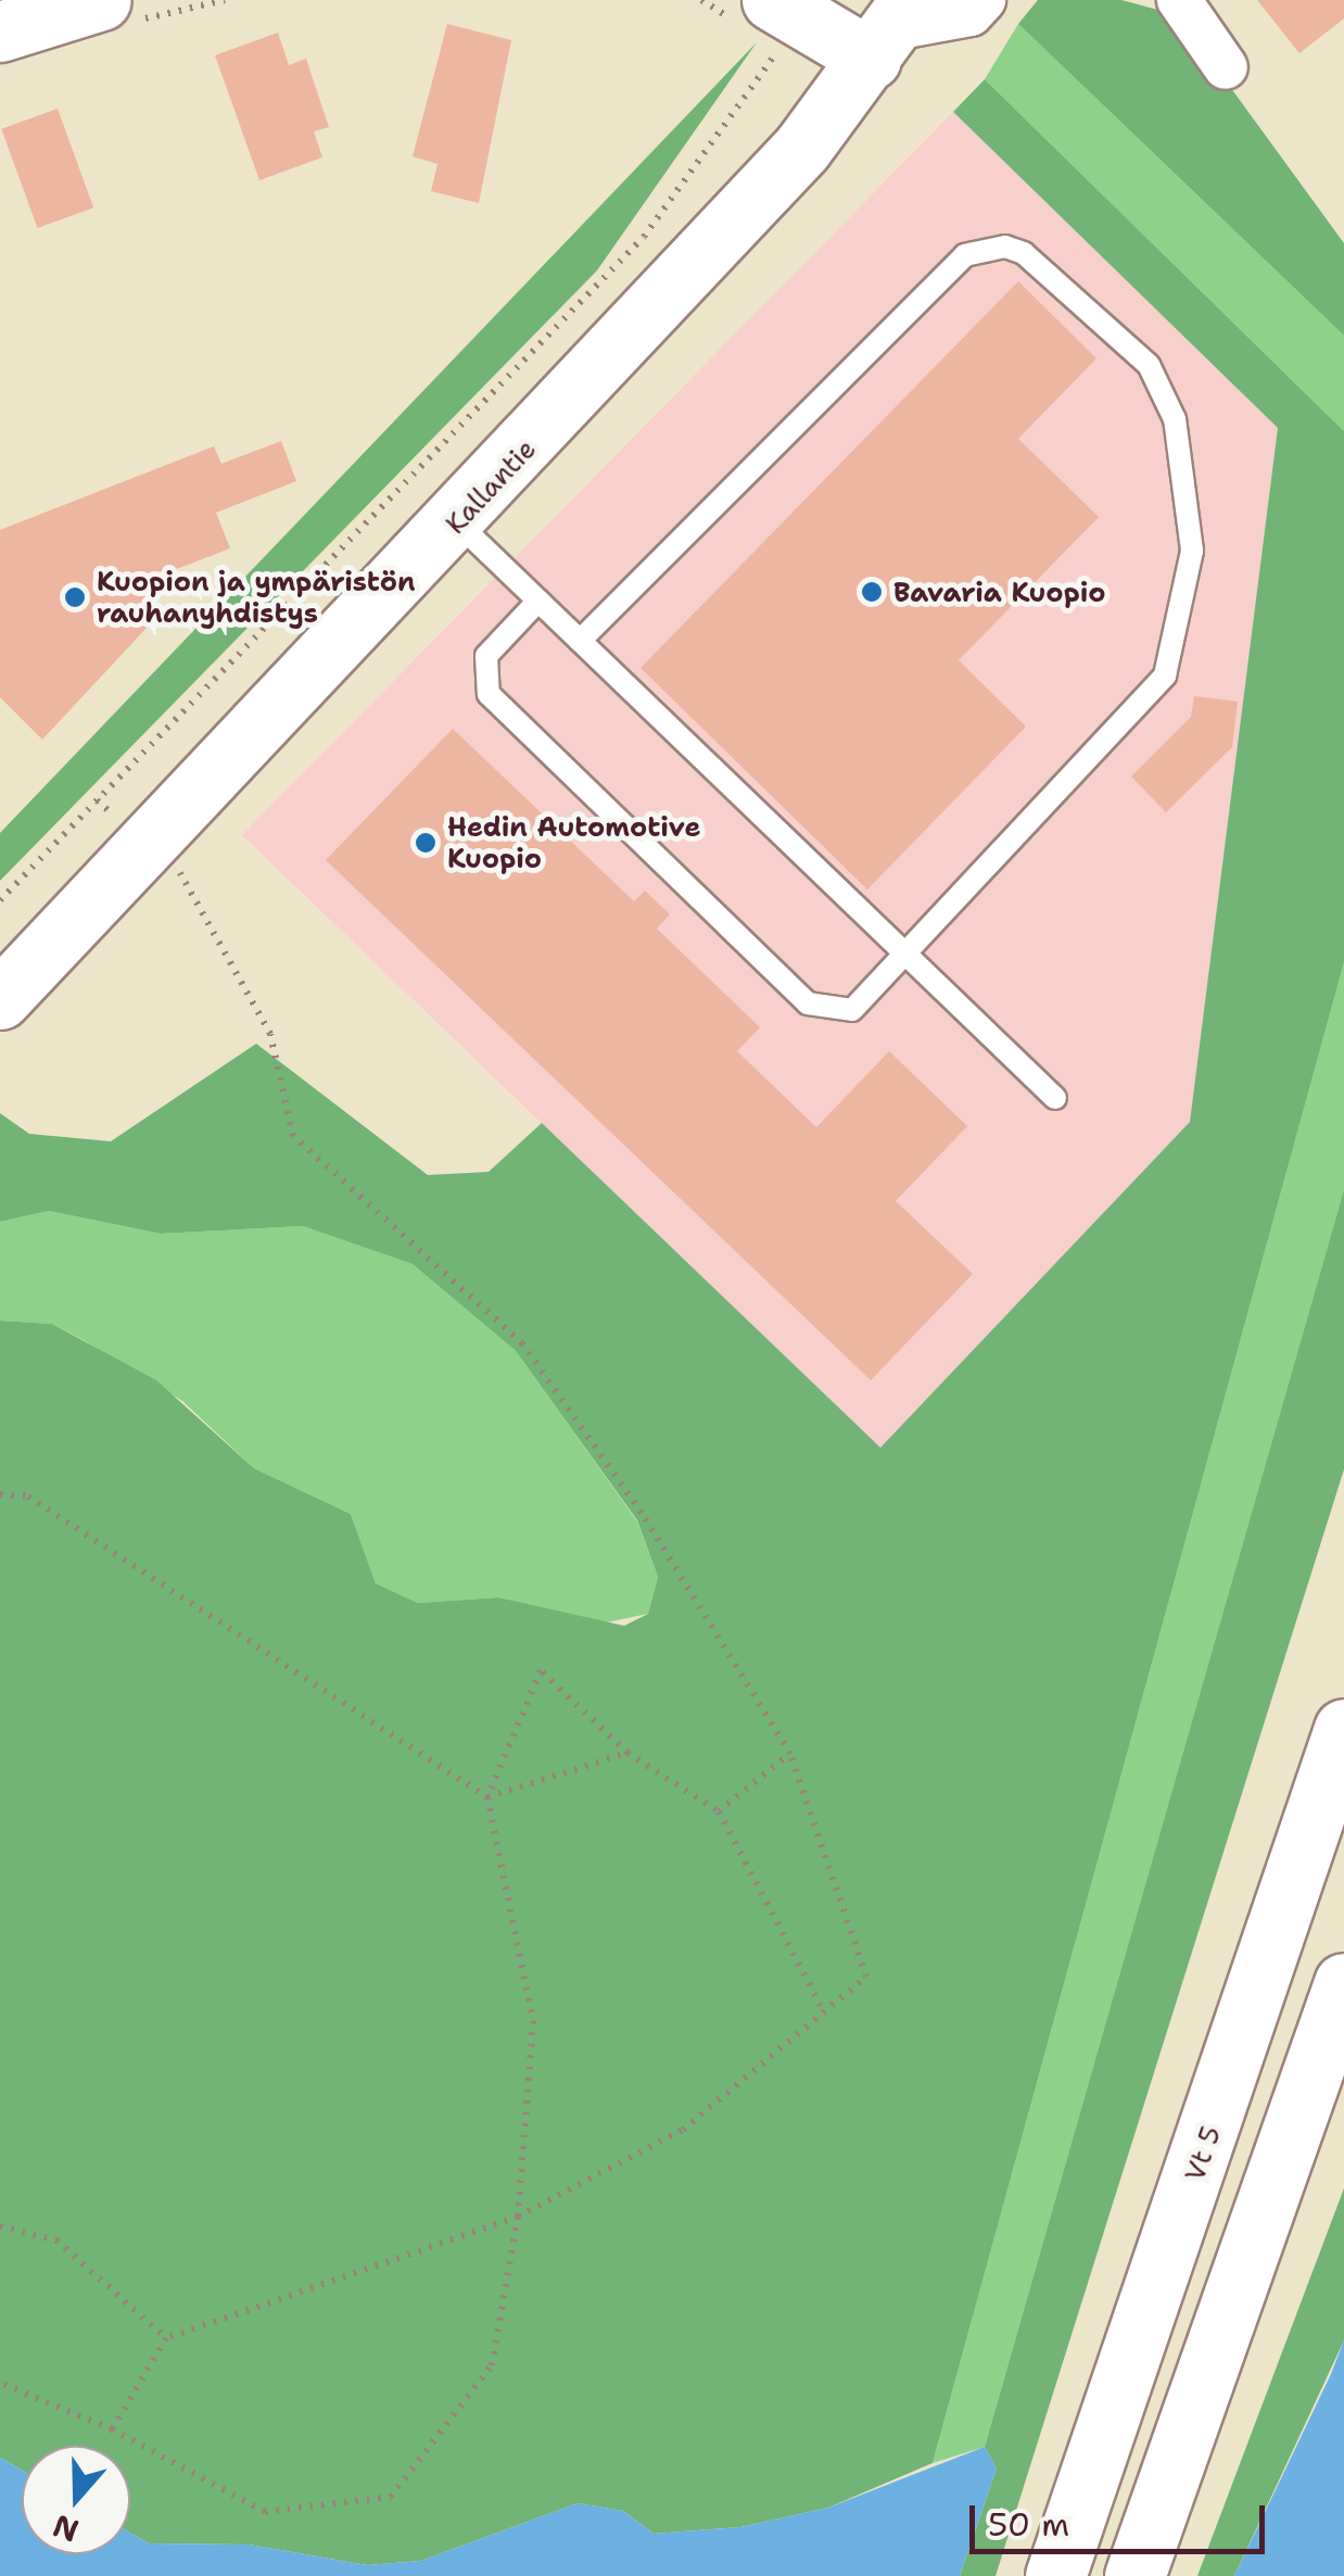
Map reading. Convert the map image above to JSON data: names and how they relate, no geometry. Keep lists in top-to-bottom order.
{
  "streets": {
    "main road": ["Kallantie", "Vt 5"]
  },
  "places": ["Bavaria Kuopio", "Kuopion ja ympäristön rauhanyhdistys", "Hedin Automotive Kuopio"],
  "scale_bar": "50 m",
  "north": "bottom"
}
